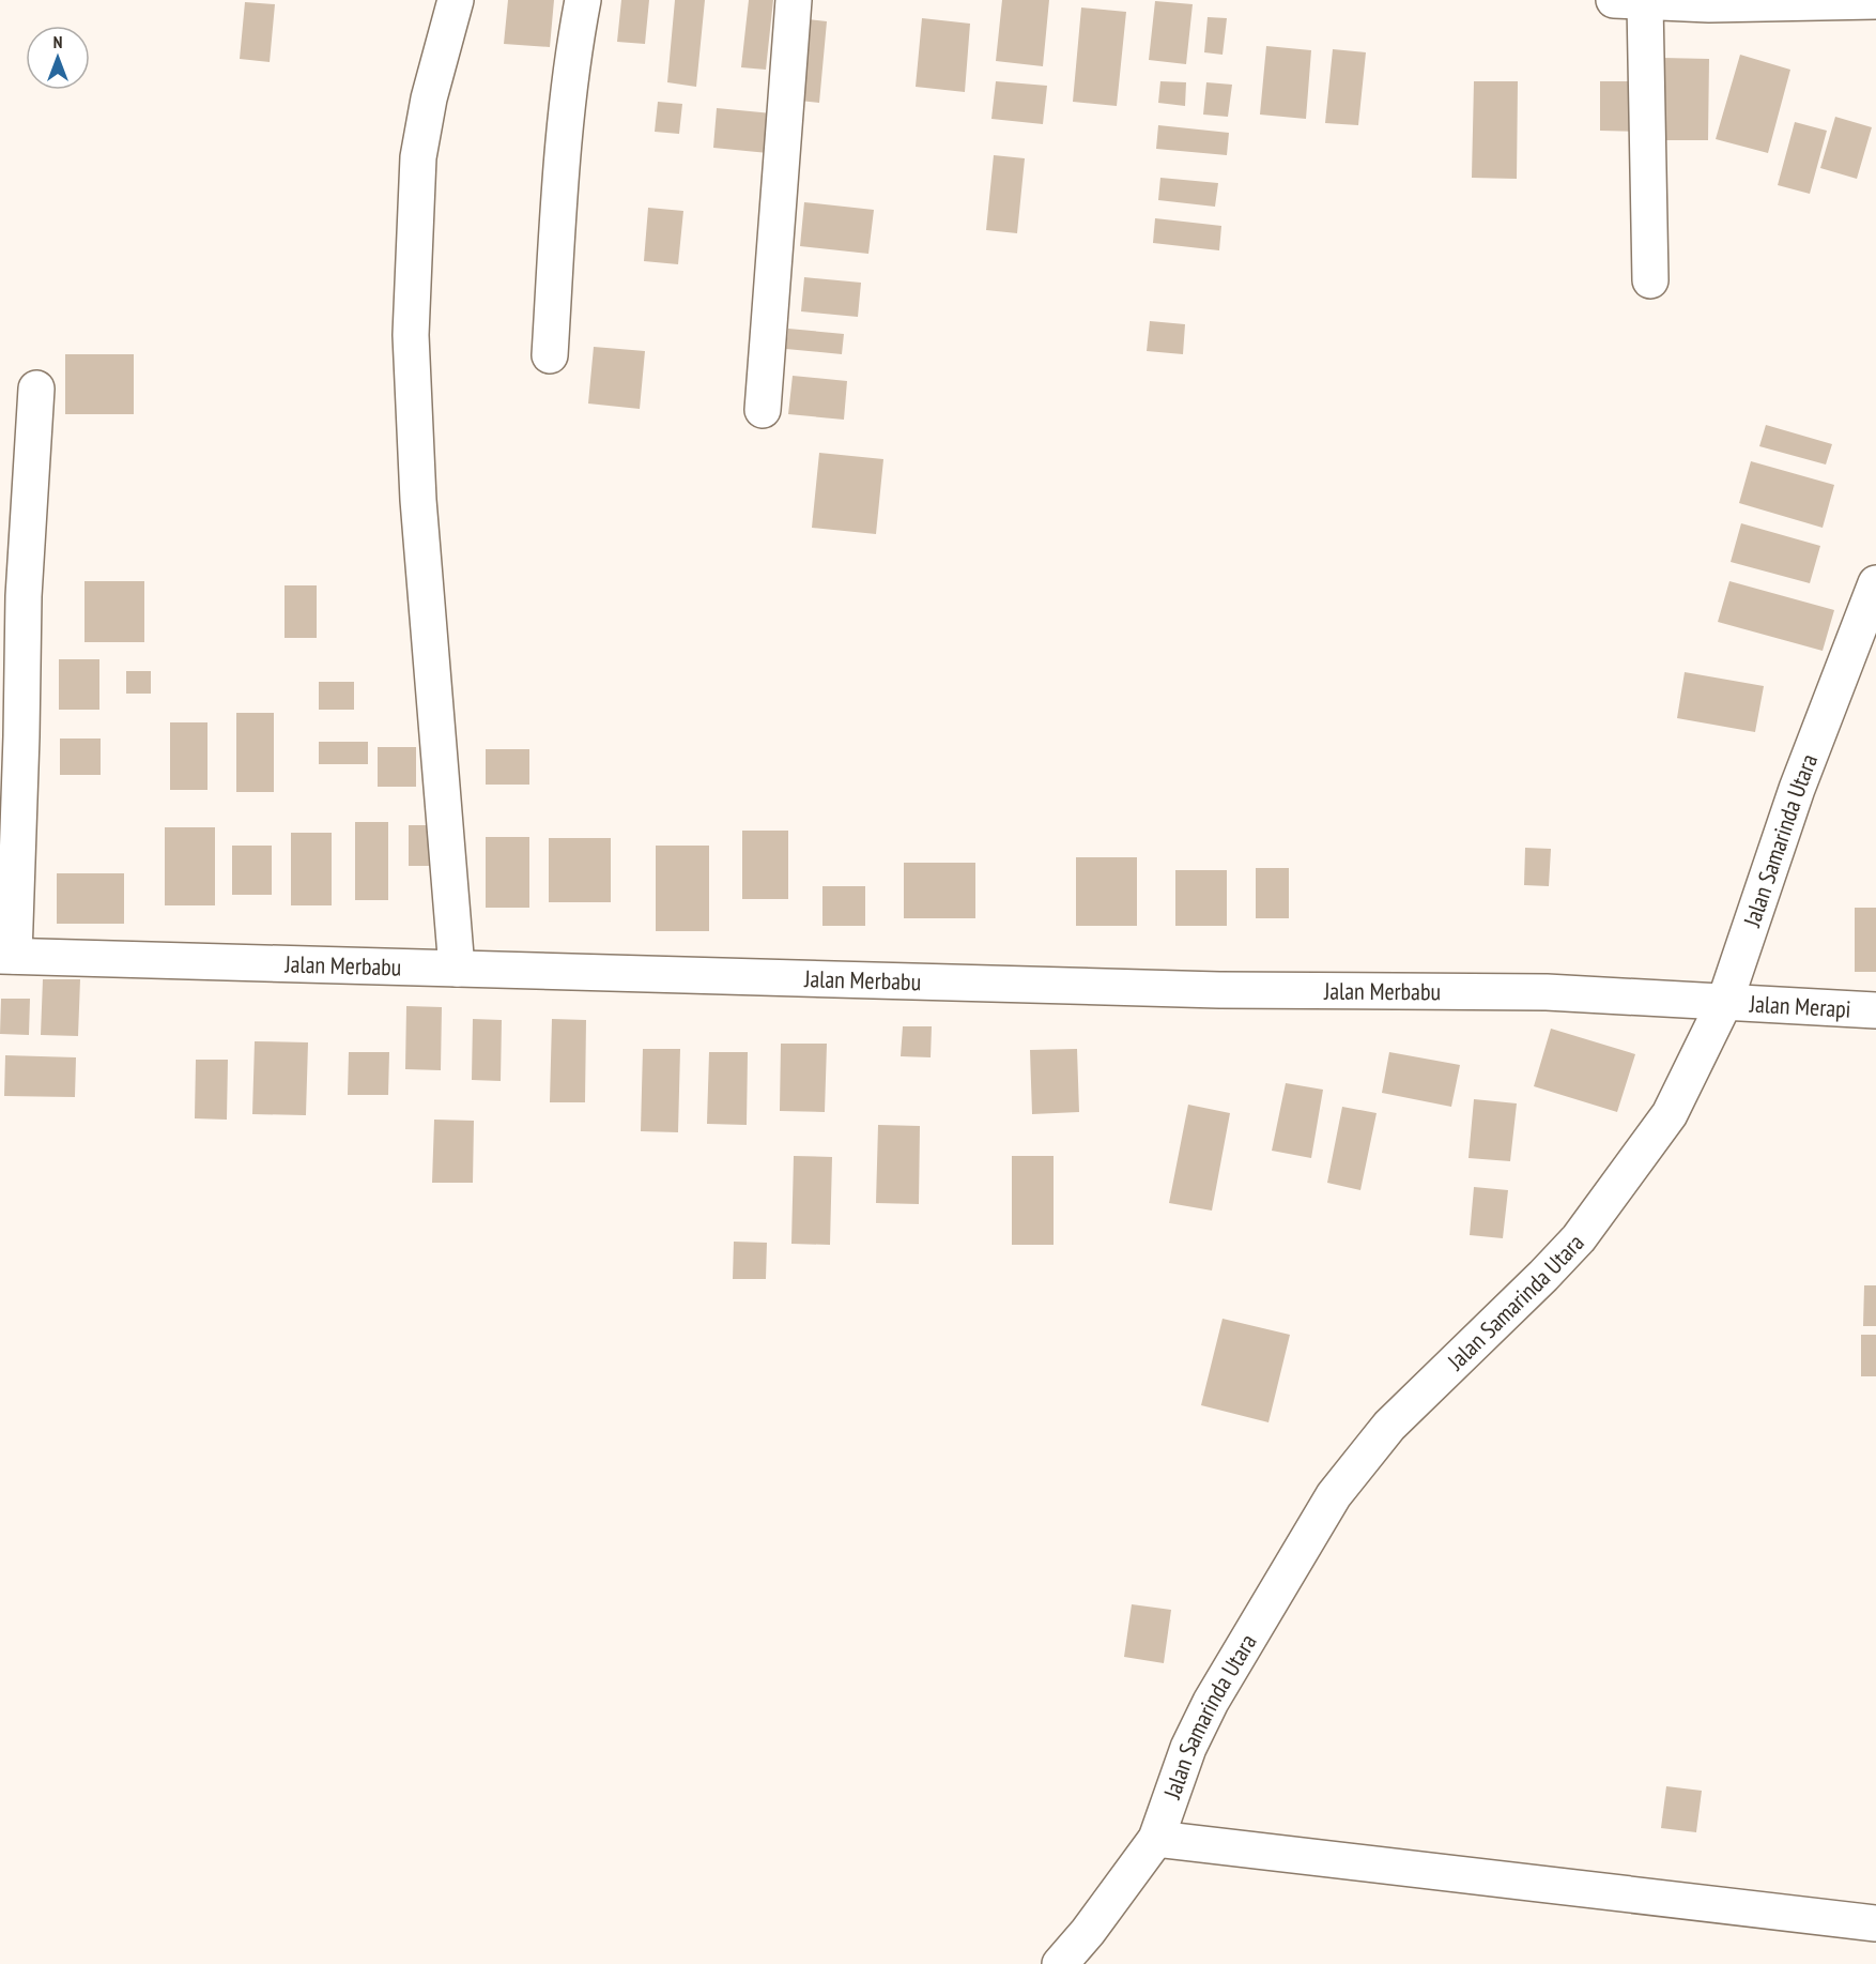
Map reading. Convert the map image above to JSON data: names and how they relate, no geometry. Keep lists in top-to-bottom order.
{
  "streets": {
    "main road": ["Jalan Samarinda Utara", "Jalan Merbabu", "Jalan Merapi"]
  },
  "crossings": [
    ["Jalan Samarinda Utara", "Jalan Merbabu"],
    ["Jalan Samarinda Utara", "Jalan Merapi"],
    ["Jalan Merbabu", "Jalan Merapi"]
  ],
  "north": "top"
}
